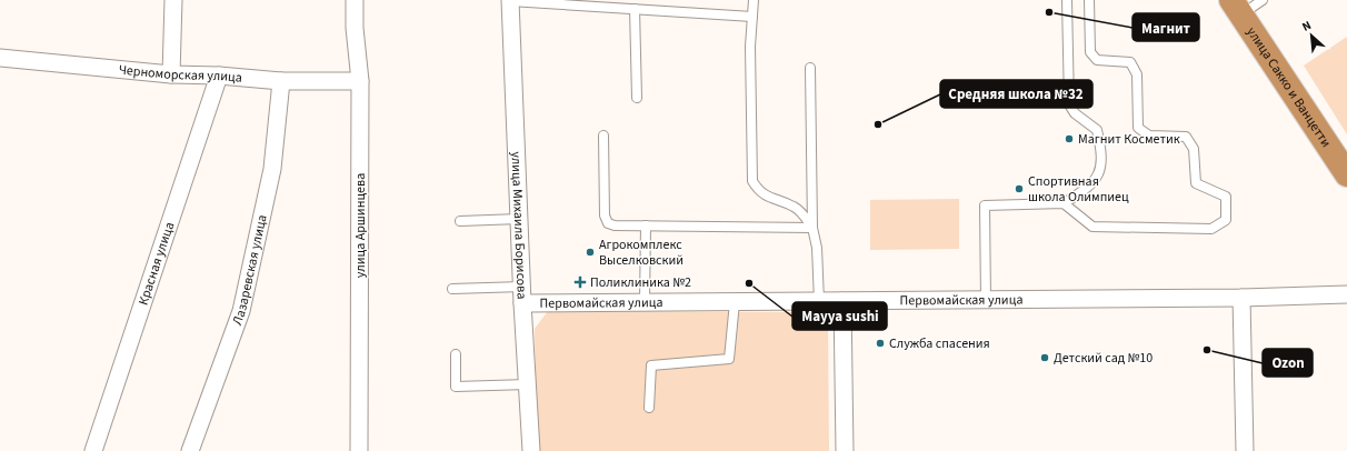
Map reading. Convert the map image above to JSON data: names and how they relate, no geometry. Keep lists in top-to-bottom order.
{
  "streets": {
    "highway": ["улица Сакко и Ванцетти"],
    "street": [
      "Черноморская улица",
      "улица Аршинцева",
      "улица Михаила Борисова",
      "Красная улица",
      "Лазаревская улица",
      "Первомайская улица"
    ]
  },
  "crossings": [
    ["Черноморская улица", "улица Аршинцева"],
    ["Черноморская улица", "Красная улица"],
    ["Черноморская улица", "Лазаревская улица"],
    ["улица Михаила Борисова", "Первомайская улица"]
  ],
  "places": {
    "other": [
      "Магнит",
      "Средняя школа №32",
      "Магнит Косметик",
      "Спортивная школа Олимпиец",
      "Агрокомплекс Выселковский",
      "Mayya sushi",
      "Служба спасения",
      "Ozon",
      "Детский сад №10"
    ],
    "health": ["Поликлиника №2"]
  },
  "north": "top left"
}
